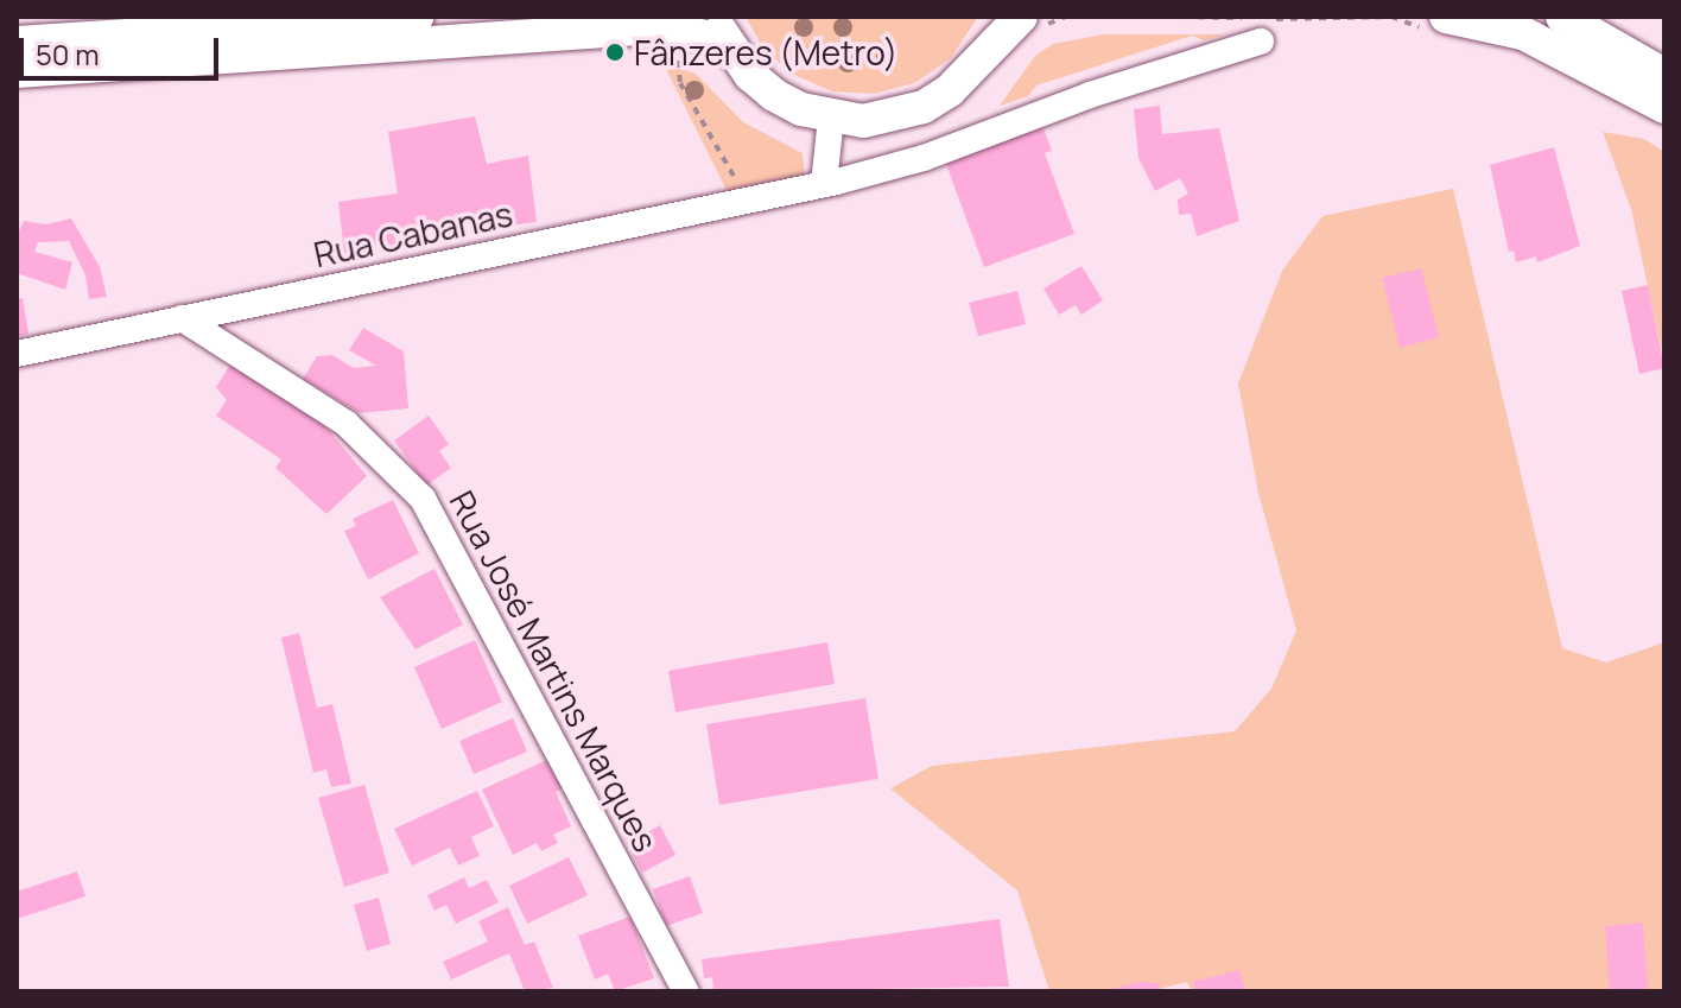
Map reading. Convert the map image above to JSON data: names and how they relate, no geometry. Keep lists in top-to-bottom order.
{
  "streets": {
    "street": ["Rua Cabanas", "Rua José Martins Marques"]
  },
  "crossings": [
    ["Rua Cabanas", "Rua José Martins Marques"]
  ],
  "places": ["Fânzeres (Metro)"],
  "scale_bar": "50 m"
}
